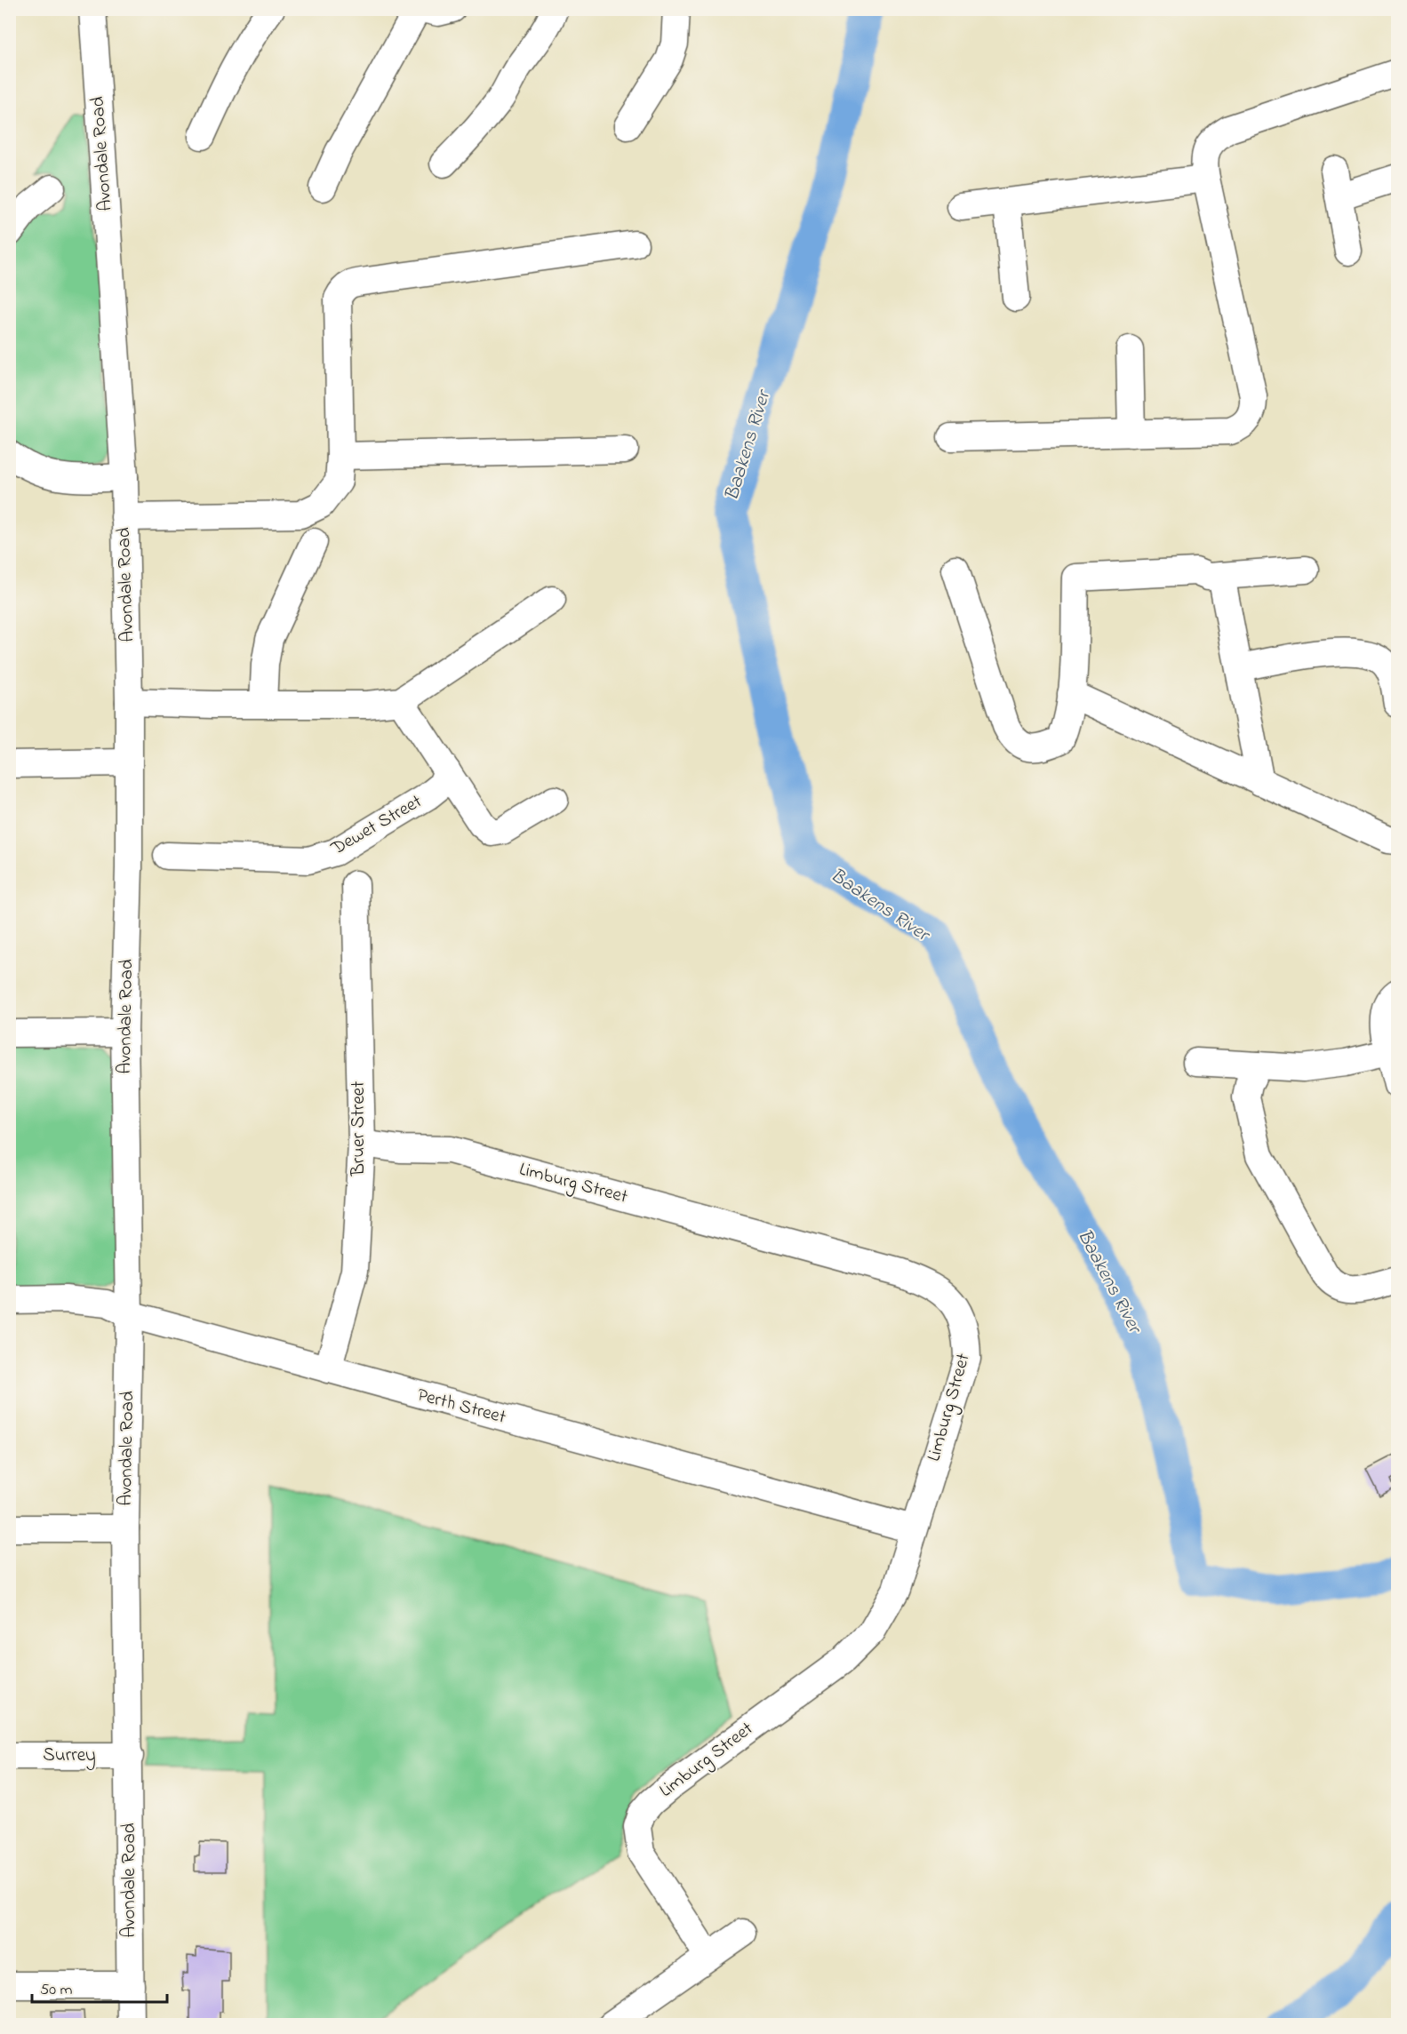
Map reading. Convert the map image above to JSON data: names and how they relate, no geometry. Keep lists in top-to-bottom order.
{
  "streets": {
    "street": [
      "Avondale Road",
      "Dewet Street",
      "Bruer Street",
      "Limburg Street",
      "Perth Street",
      "Surrey"
    ]
  },
  "crossings": [
    ["Avondale Road", "Perth Street"],
    ["Avondale Road", "Surrey"],
    ["Bruer Street", "Limburg Street"],
    ["Bruer Street", "Perth Street"],
    ["Limburg Street", "Perth Street"]
  ],
  "water": ["Baakens River"],
  "scale_bar": "50 m"
}
